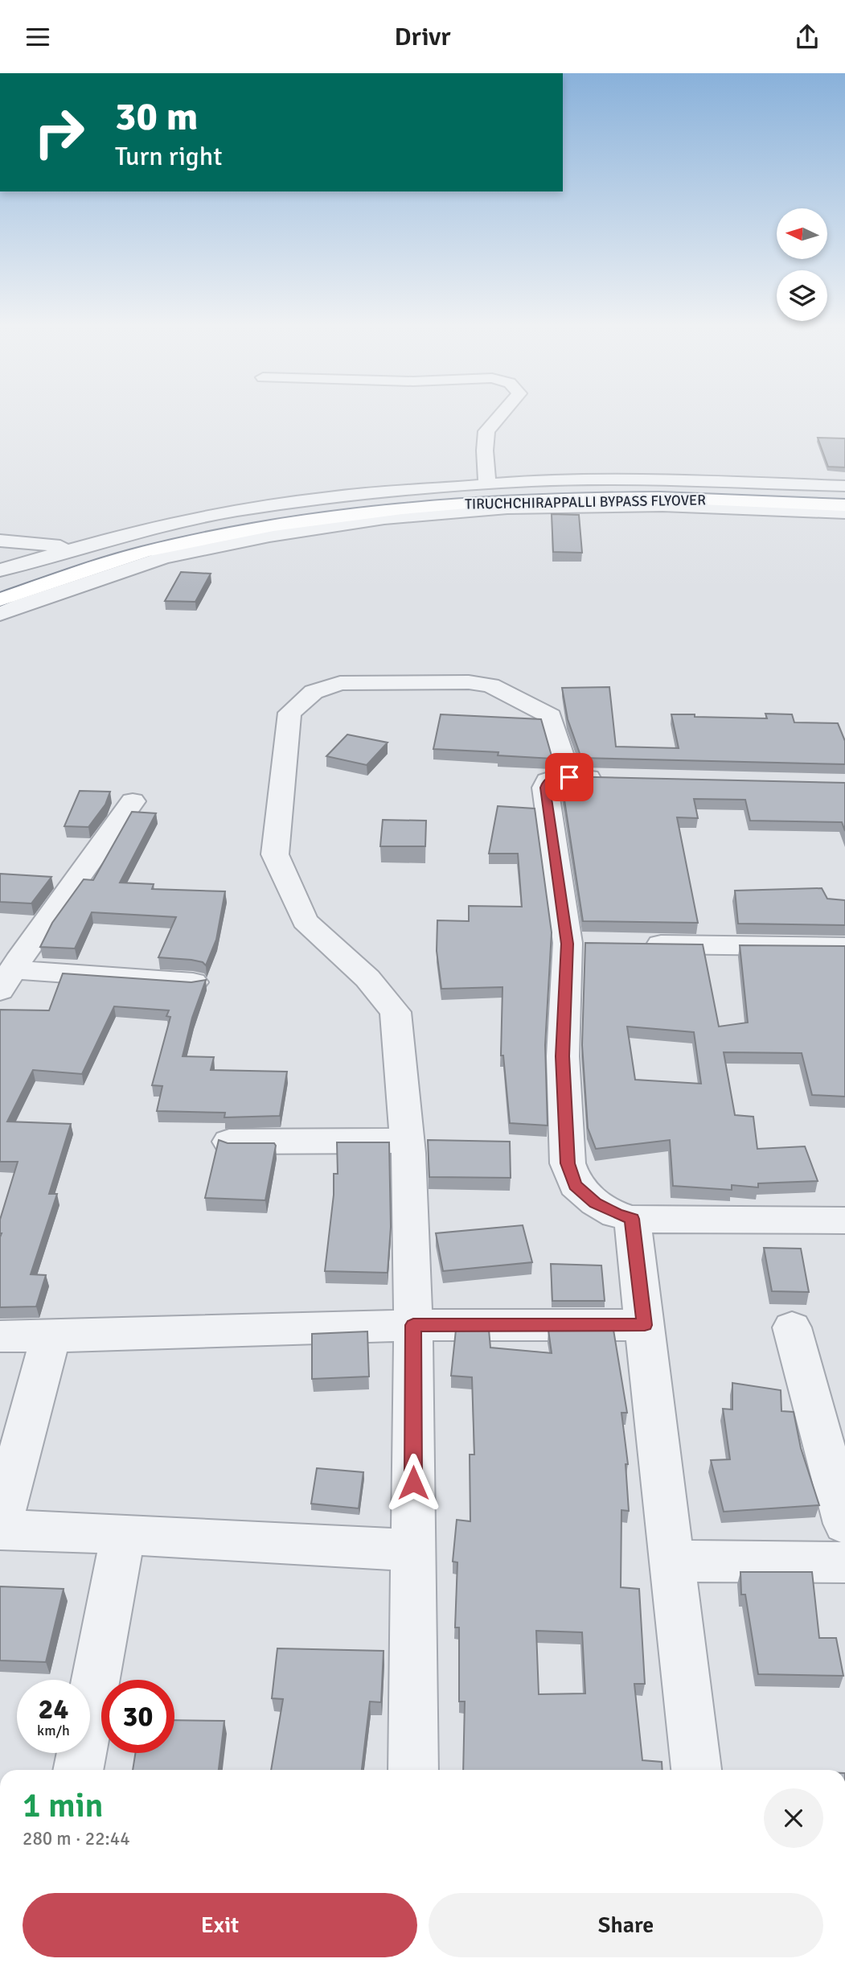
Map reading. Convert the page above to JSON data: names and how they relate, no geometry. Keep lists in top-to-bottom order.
{
  "streets": {
    "highway": ["TIRUCHCHIRAPPALLI BYPASS FLYOVER"]
  },
  "north": "left",
  "page": {
    "header": "Drivr",
    "turn": ["30 m", "Turn right"],
    "speed": "24 km/h",
    "limit": "30",
    "heading": ["1 min", "280 m · 22:44"],
    "buttons": ["Exit", "Share"]
  }
}
